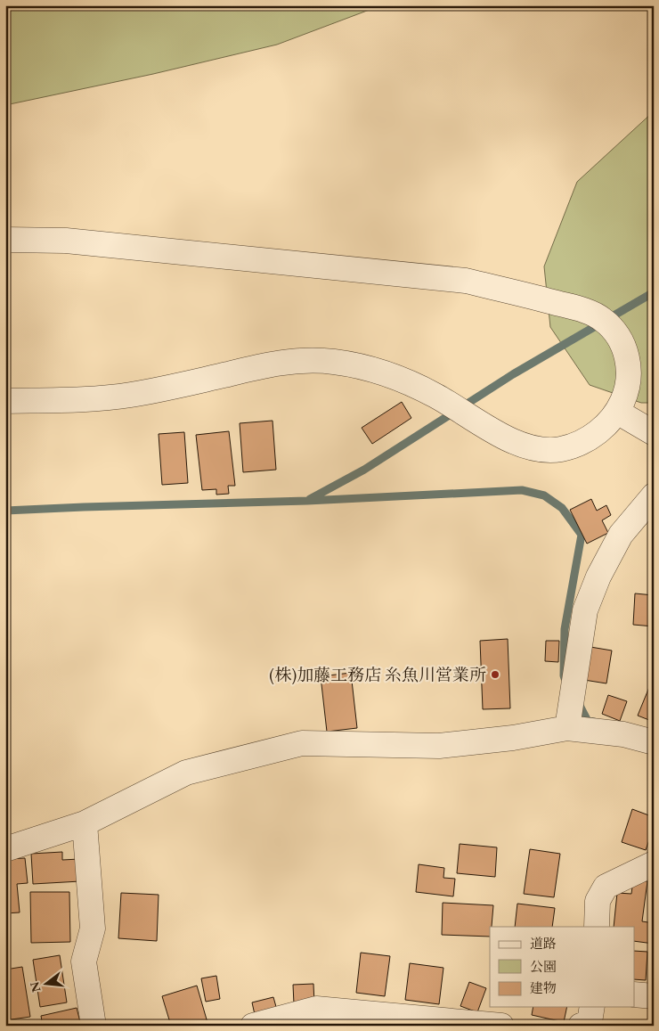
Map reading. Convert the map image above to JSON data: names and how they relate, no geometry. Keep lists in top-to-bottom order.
{
  "places": ["(株)加藤工務店 糸魚川営業所"],
  "legend": ["道路", "公園", "建物"],
  "north": "left"
}
